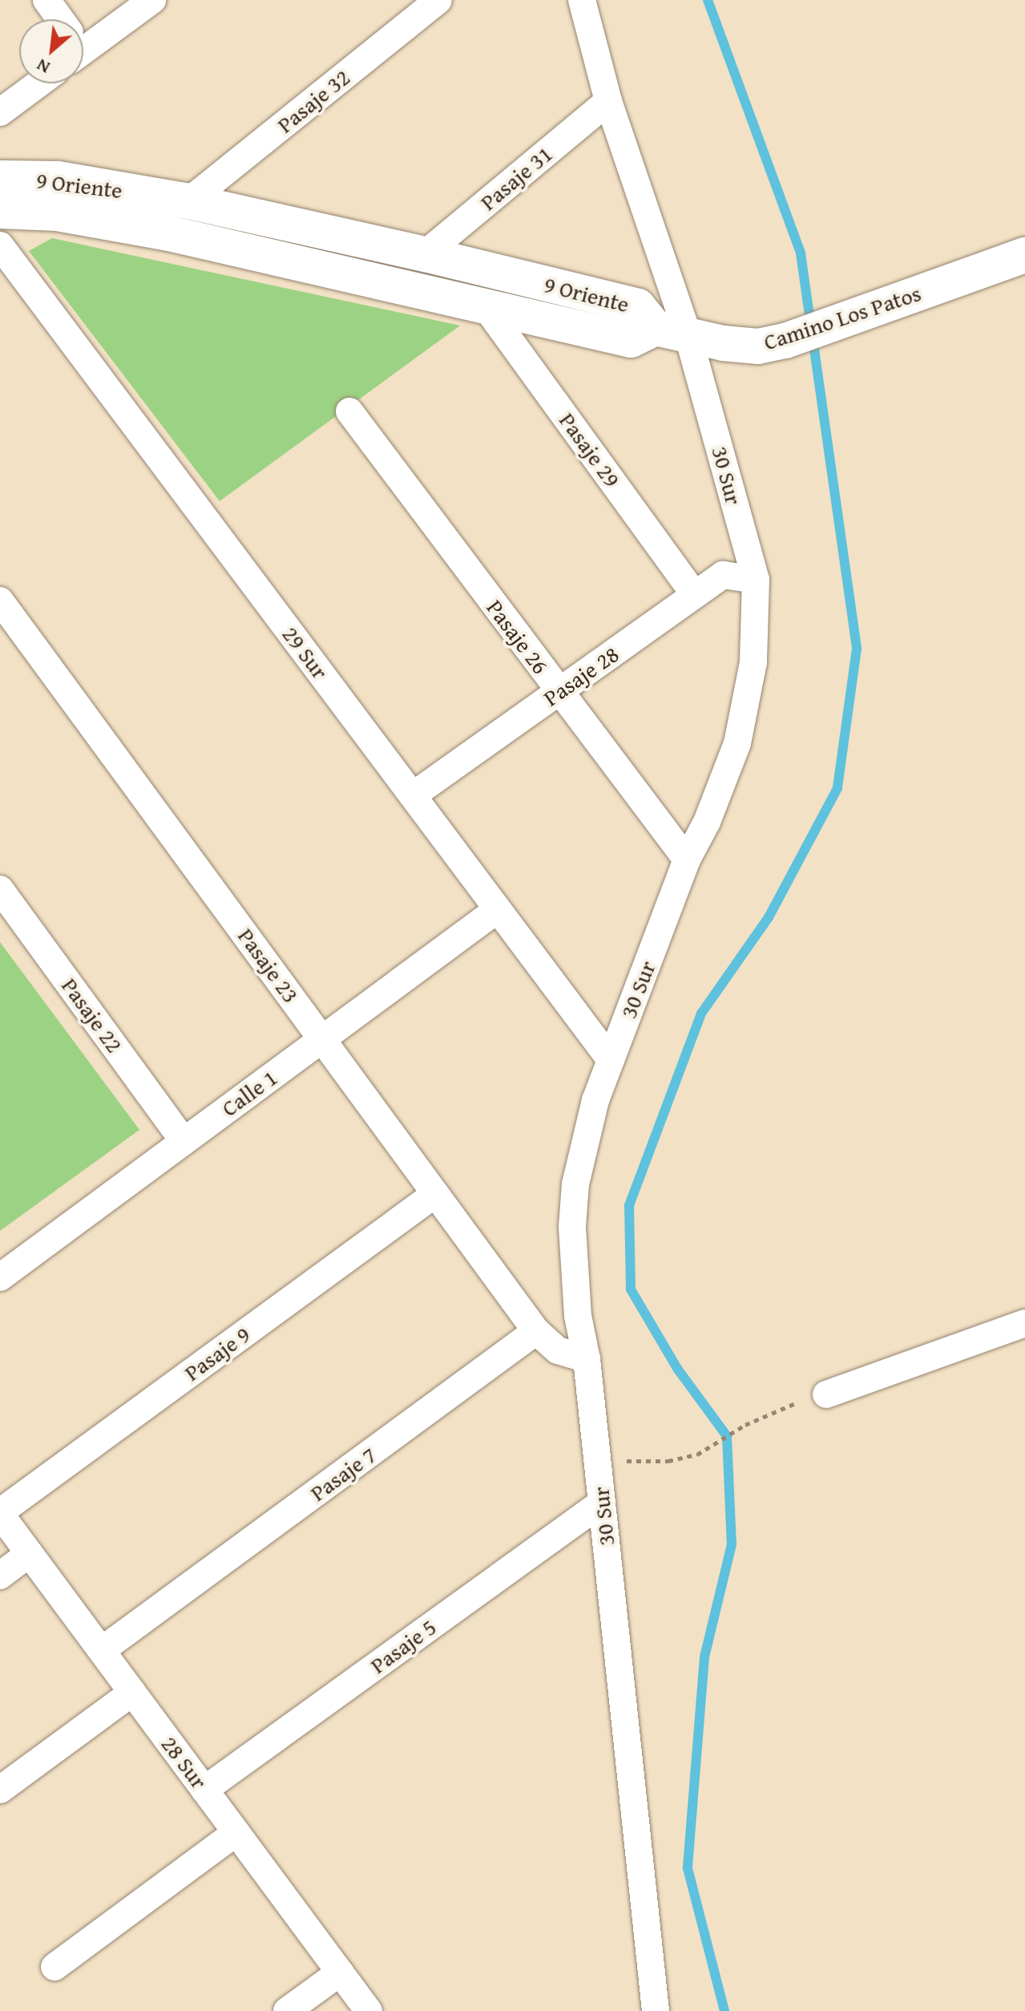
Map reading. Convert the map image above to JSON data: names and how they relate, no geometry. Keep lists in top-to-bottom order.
{
  "streets": {
    "street": [
      "Pasaje 32",
      "Pasaje 31",
      "9 Oriente",
      "Camino Los Patos",
      "Pasaje 29",
      "30 Sur",
      "Pasaje 26",
      "29 Sur",
      "Pasaje 28",
      "Pasaje 23",
      "Pasaje 22",
      "Calle 1",
      "Pasaje 9",
      "Pasaje 7",
      "Pasaje 5",
      "28 Sur"
    ]
  },
  "crossings": [
    ["Pasaje 32", "9 Oriente"],
    ["Pasaje 31", "9 Oriente"],
    ["Pasaje 31", "30 Sur"],
    ["9 Oriente", "Camino Los Patos"],
    ["9 Oriente", "Pasaje 29"],
    ["Camino Los Patos", "30 Sur"],
    ["Pasaje 29", "Pasaje 28"],
    ["30 Sur", "Pasaje 26"],
    ["30 Sur", "29 Sur"],
    ["30 Sur", "Pasaje 28"],
    ["30 Sur", "Pasaje 5"],
    ["Pasaje 26", "Pasaje 28"],
    ["29 Sur", "Pasaje 28"],
    ["29 Sur", "Calle 1"],
    ["Pasaje 23", "Calle 1"],
    ["Pasaje 23", "Pasaje 9"],
    ["Pasaje 23", "Pasaje 7"],
    ["Pasaje 22", "Calle 1"],
    ["Pasaje 9", "28 Sur"],
    ["Pasaje 7", "28 Sur"],
    ["Pasaje 5", "28 Sur"]
  ],
  "north": "bottom left"
}
